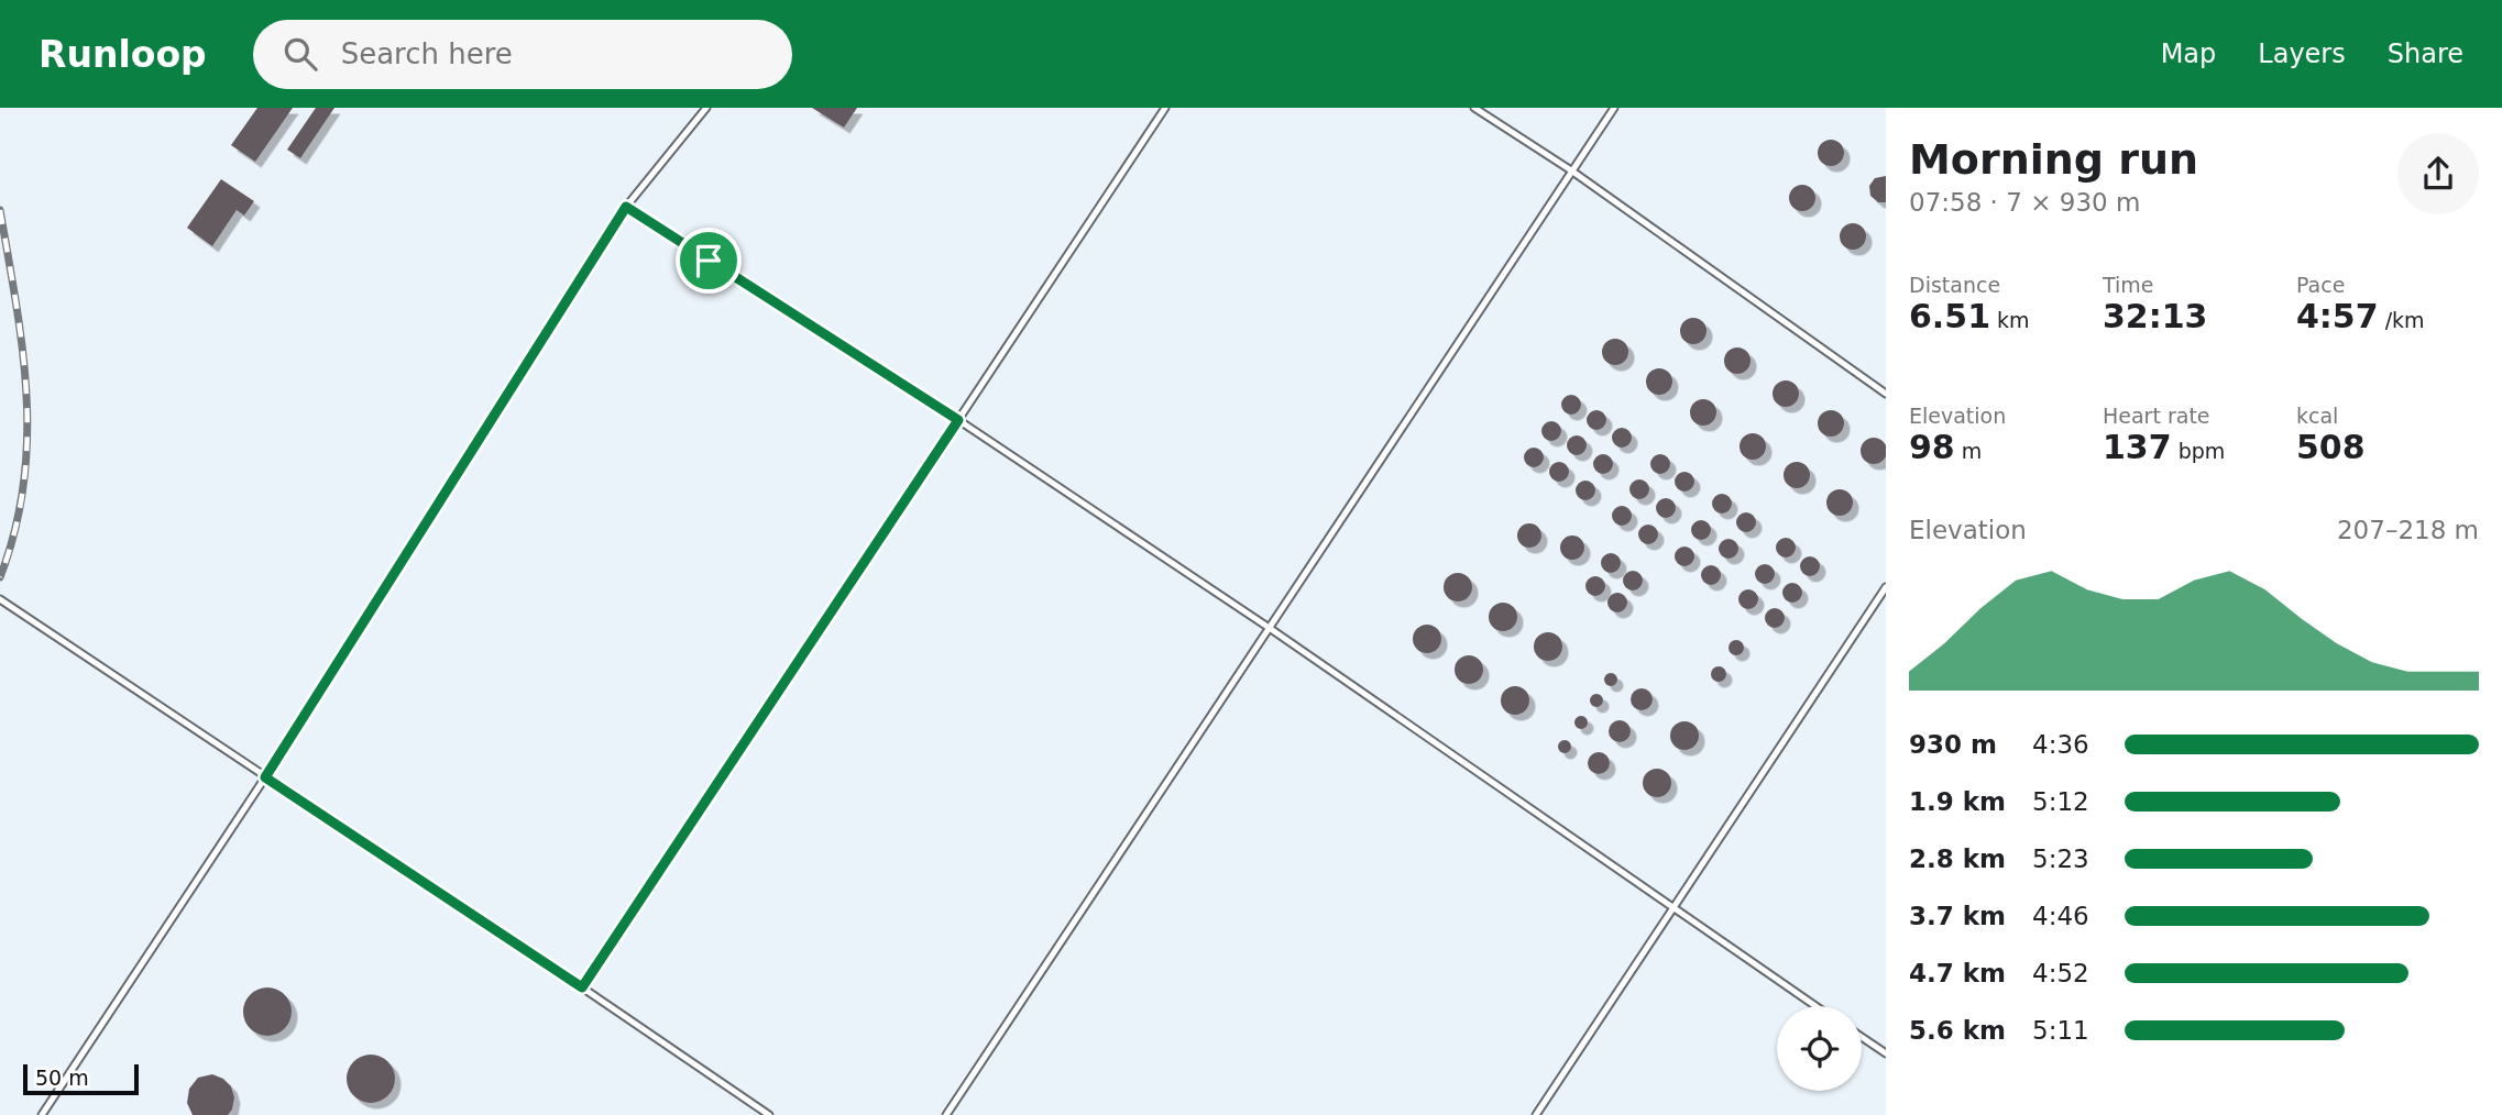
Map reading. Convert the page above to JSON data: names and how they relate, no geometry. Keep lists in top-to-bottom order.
{
  "scale_bar": "50 m",
  "page": {
    "header": "Runloop",
    "search": "Search here",
    "nav": ["Map", "Layers", "Share"],
    "heading": ["Morning run", "07:58 · 7 × 930 m"],
    "stats": [
      ["Distance", "6.51 km"],
      ["Time", "32:13"],
      ["Pace", "4:57 /km"],
      ["Elevation", "98 m"],
      ["Heart rate", "137 bpm"],
      ["kcal", "508"]
    ],
    "chart": ["Elevation", "207–218 m"],
    "list": [
      {
        "name": "930 m",
        "note": "4:36"
      },
      {
        "name": "1.9 km",
        "note": "5:12"
      },
      {
        "name": "2.8 km",
        "note": "5:23"
      },
      {
        "name": "3.7 km",
        "note": "4:46"
      },
      {
        "name": "4.7 km",
        "note": "4:52"
      },
      {
        "name": "5.6 km",
        "note": "5:11"
      }
    ],
    "scale": "50 m"
  }
}
